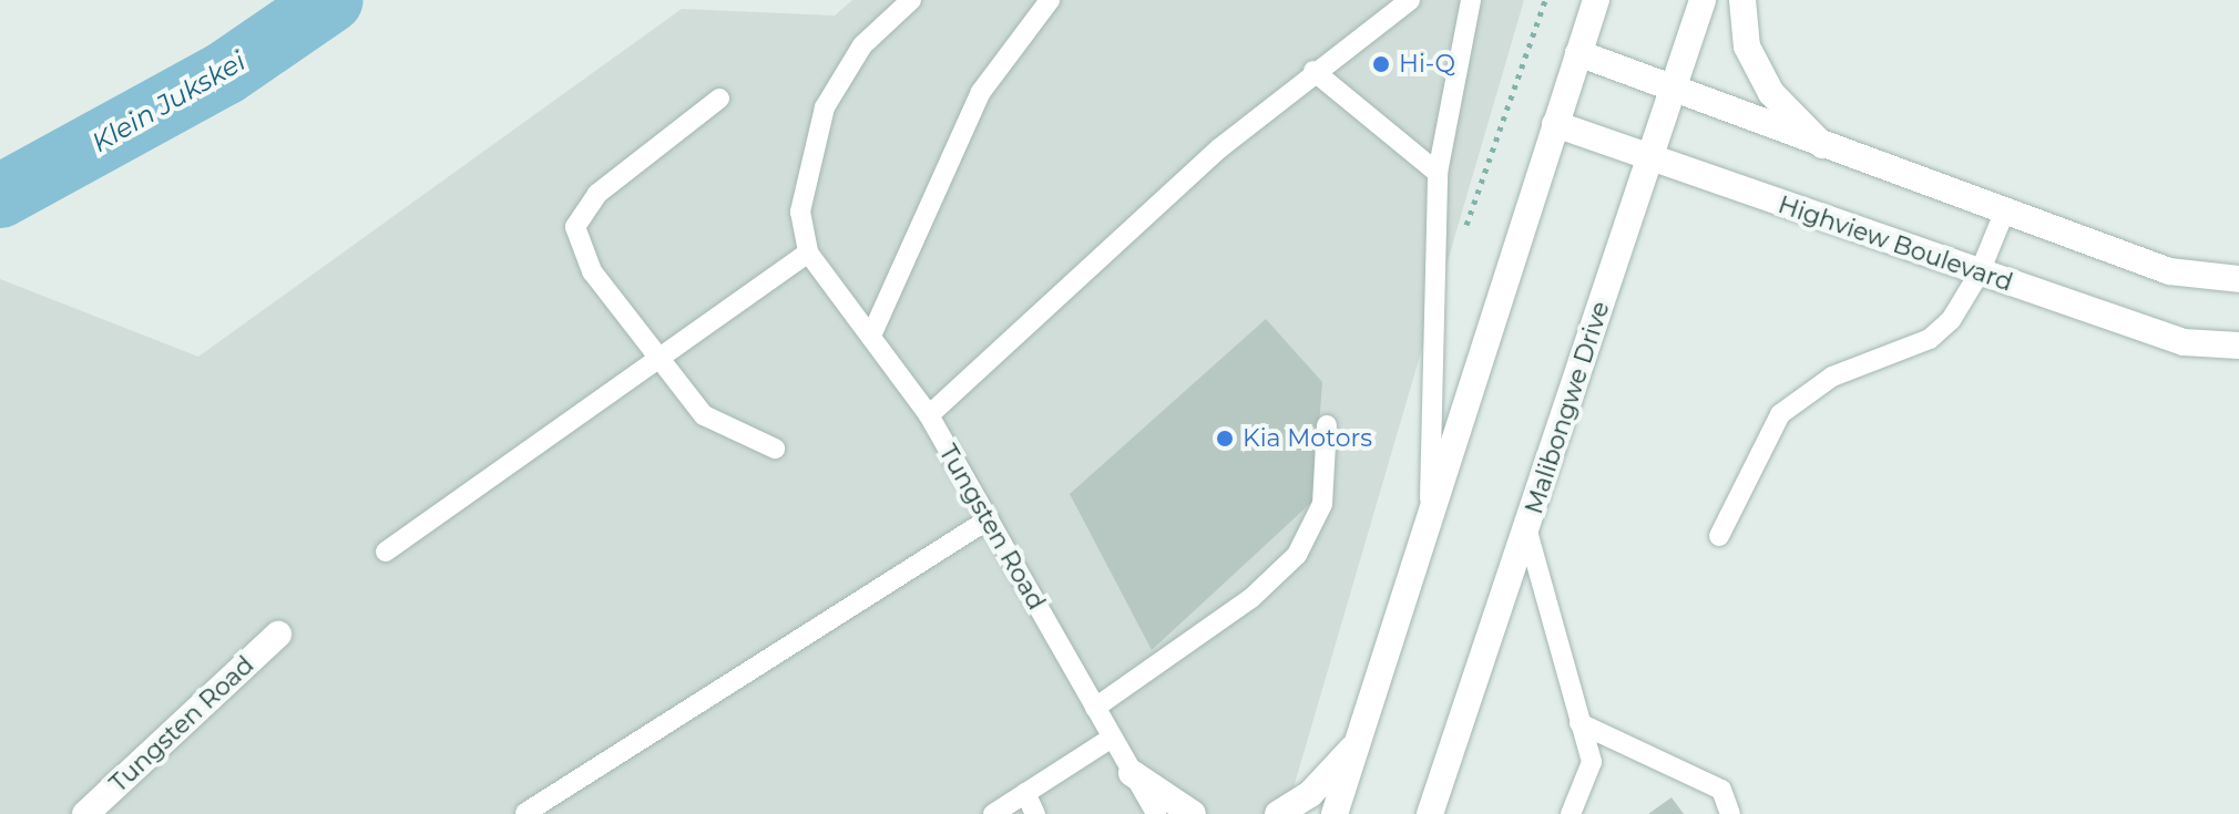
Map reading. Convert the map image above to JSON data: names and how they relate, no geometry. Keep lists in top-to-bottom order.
{
  "streets": {
    "main road": ["Highview Boulevard", "Malibongwe Drive", "Tungsten Road"]
  },
  "crossings": [
    ["Highview Boulevard", "Malibongwe Drive"]
  ],
  "water": ["Klein Jukskei"],
  "places": ["Hi-Q", "Kia Motors"]
}
